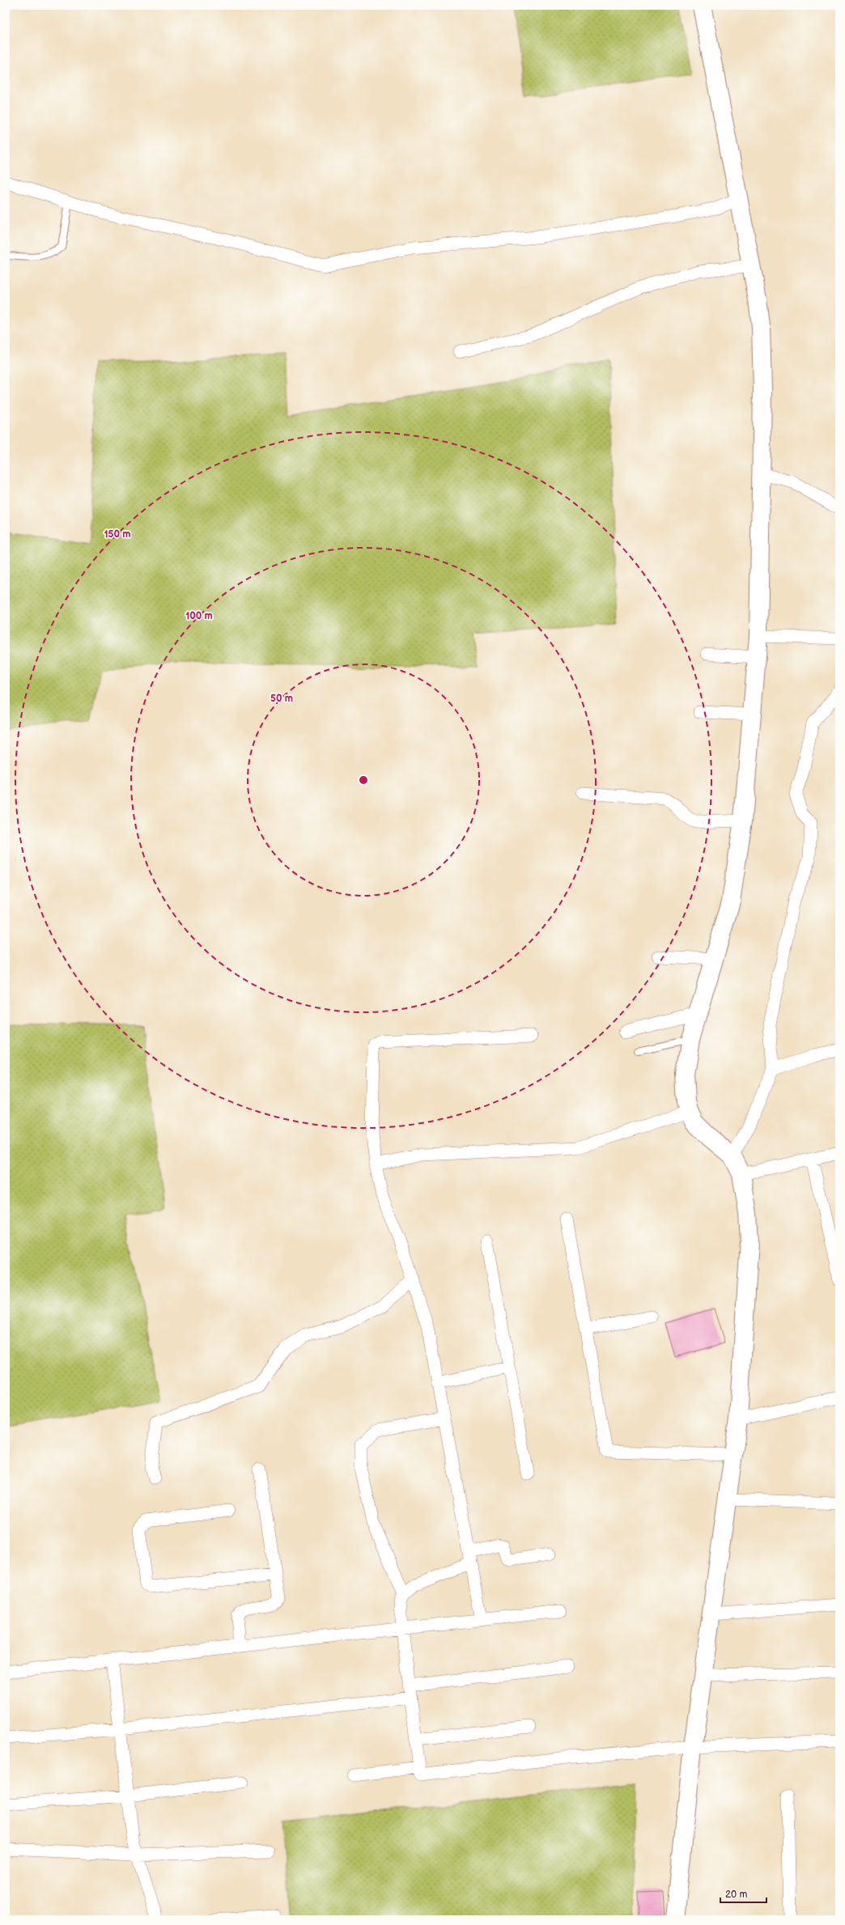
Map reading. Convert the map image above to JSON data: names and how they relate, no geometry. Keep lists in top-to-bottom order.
{
  "scale_bar": "20 m",
  "rings": ["150 m", "100 m", "50 m"]
}
